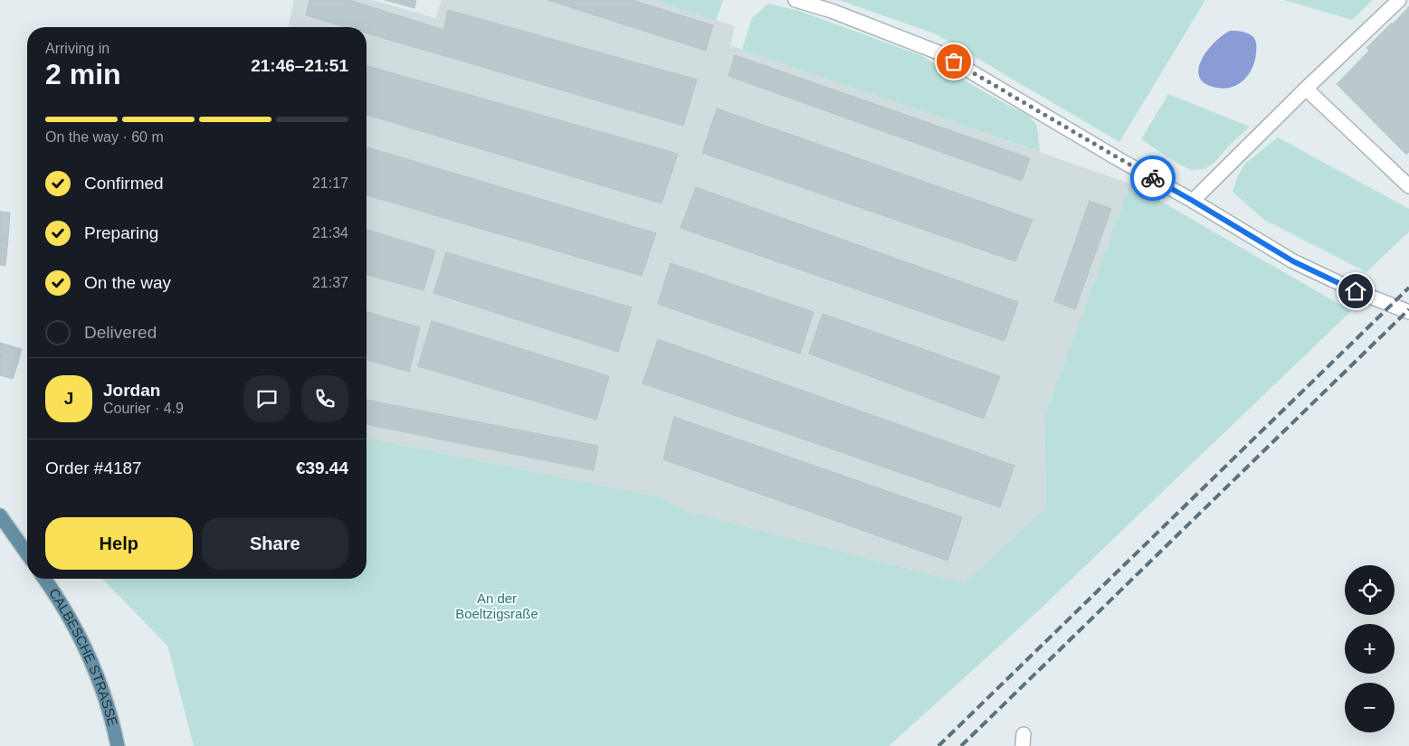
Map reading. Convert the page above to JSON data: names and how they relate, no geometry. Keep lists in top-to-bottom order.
{
  "streets": {
    "main road": ["CALBESCHE STRASSE"]
  },
  "parks": ["An der Boeltzigsraße"],
  "page": {
    "heading": ["2 min", "Arriving in", "21:46–21:51"],
    "panel": [
      "Jordan",
      "Courier · 4.9",
      "Order #4187",
      "€39.44"
    ],
    "bar": "On the way · 60 m",
    "list": [
      ["Confirmed", "21:17"],
      ["Preparing", "21:34"],
      ["On the way", "21:37"],
      "Delivered"
    ],
    "round": "J",
    "buttons": ["Help", "Share"],
    "map_buttons": ["+", "−"]
  }
}
